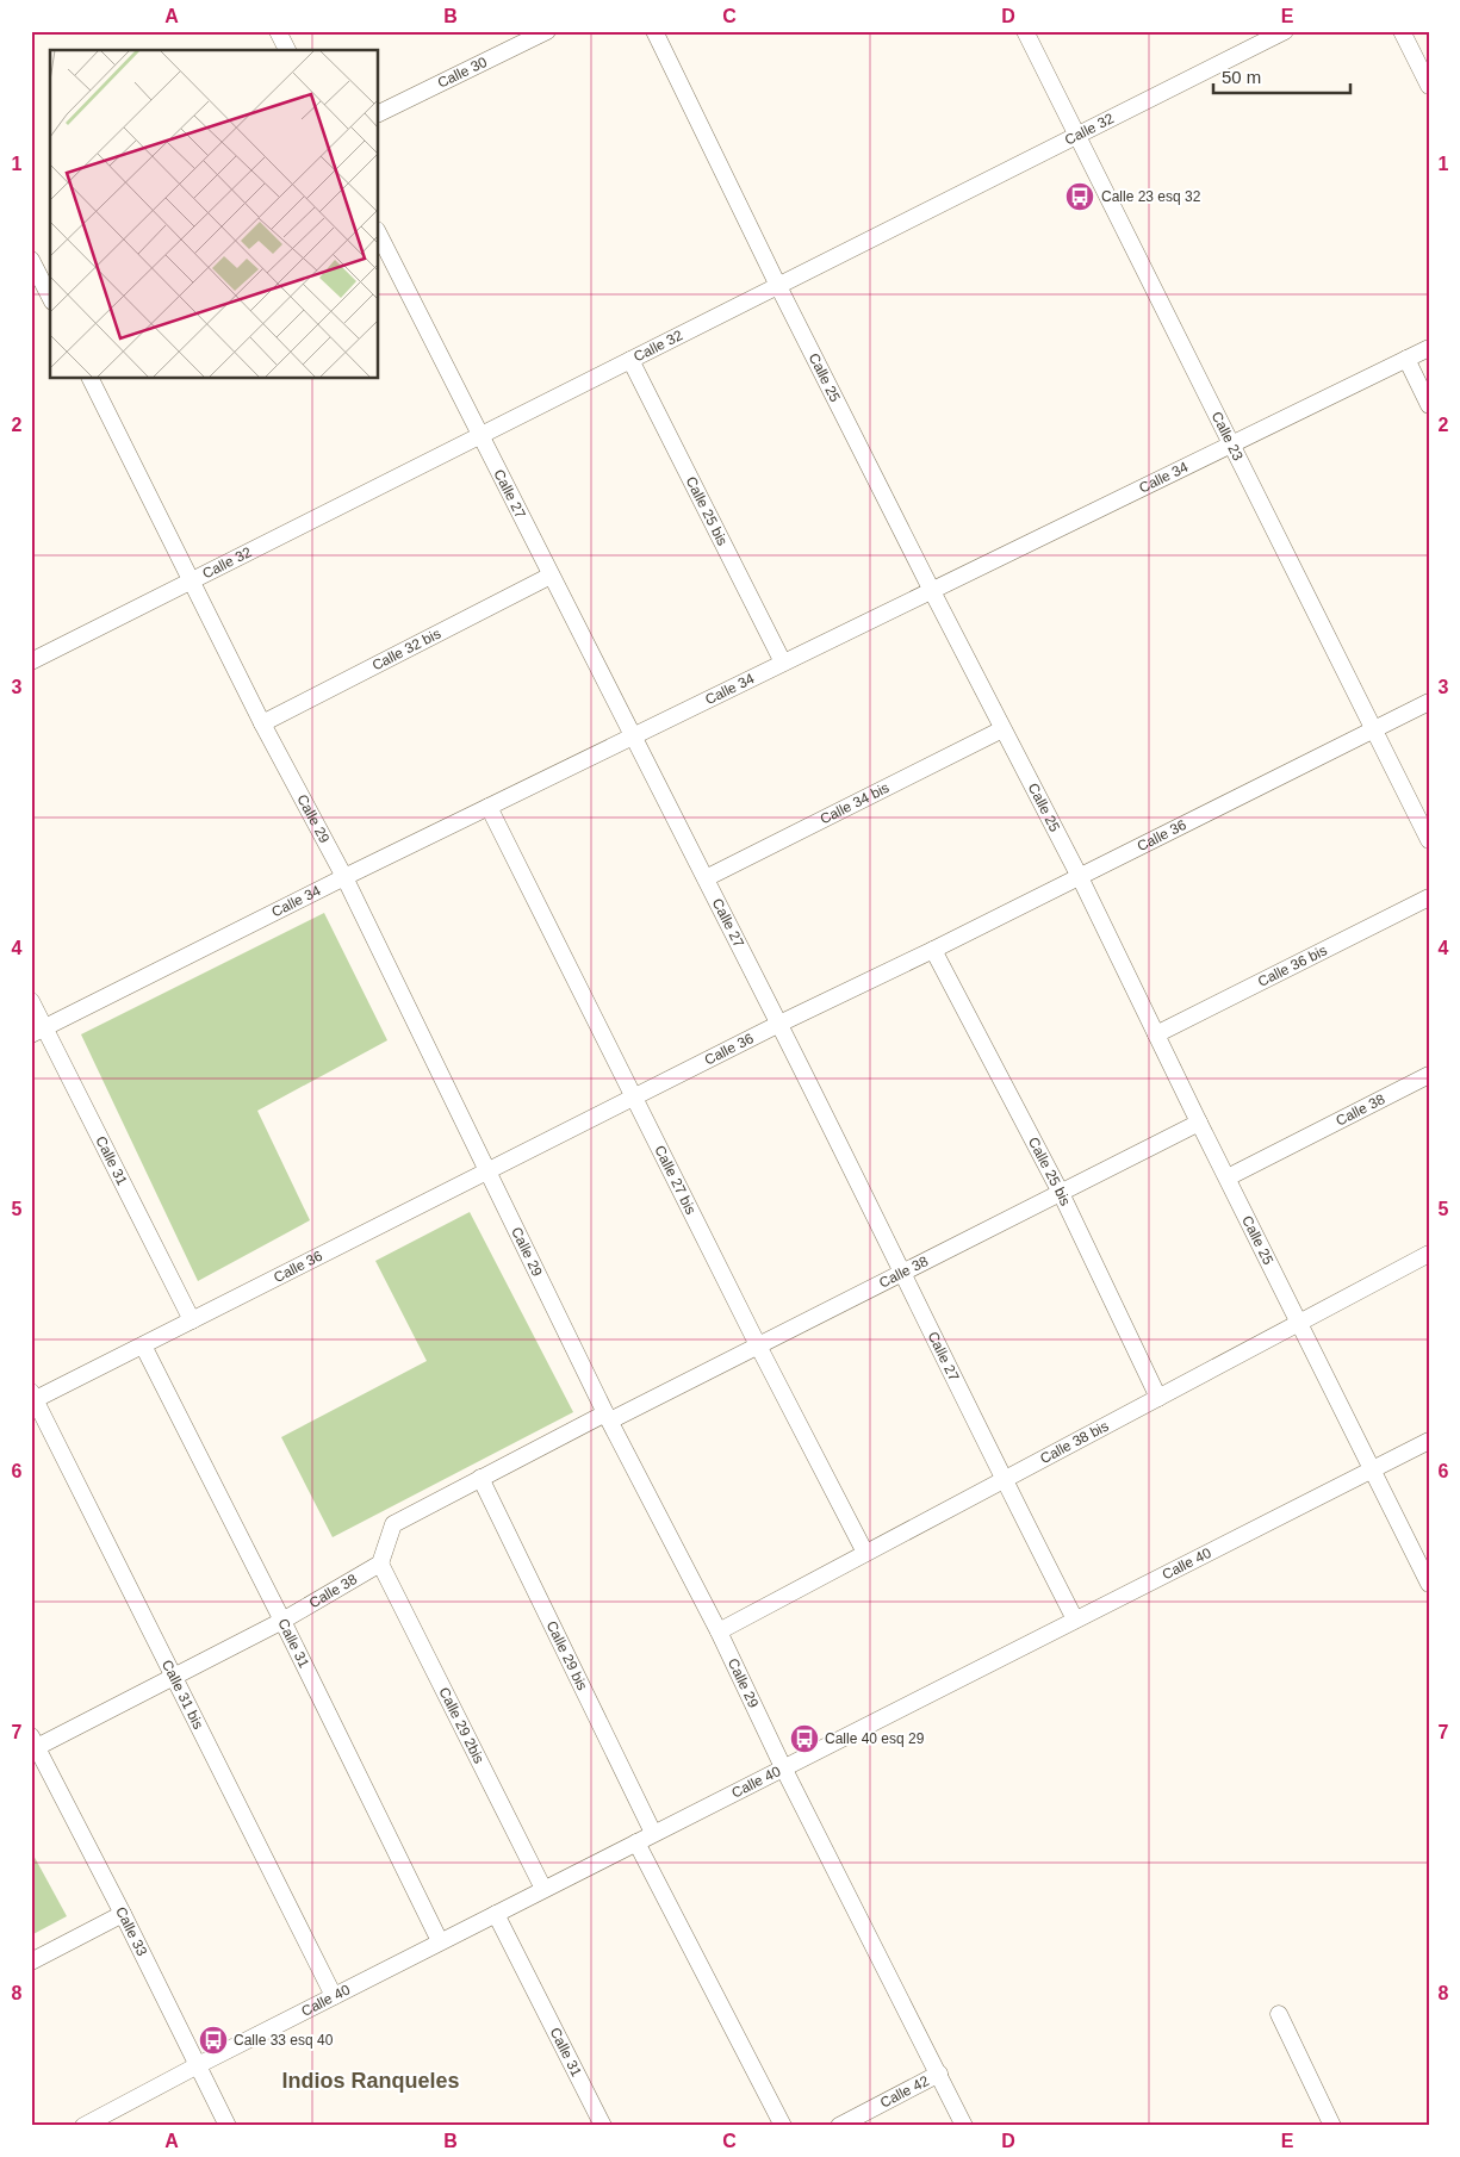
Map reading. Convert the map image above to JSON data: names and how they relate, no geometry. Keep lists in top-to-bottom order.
{
  "streets": {
    "street": [
      "Calle 30",
      "Calle 32",
      "Calle 25",
      "Calle 23",
      "Calle 34",
      "Calle 27",
      "Calle 25 bis",
      "Calle 32 bis",
      "Calle 34 bis",
      "Calle 29",
      "Calle 36",
      "Calle 36 bis",
      "Calle 38",
      "Calle 31",
      "Calle 27 bis",
      "Calle 38 bis",
      "Calle 40",
      "Calle 29 bis",
      "Calle 31 bis",
      "Calle 29 2bis",
      "Calle 33",
      "Calle 42"
    ]
  },
  "crossings": [
    ["Calle 32", "Calle 25"],
    ["Calle 32", "Calle 23"],
    ["Calle 32", "Calle 27"],
    ["Calle 32", "Calle 25 bis"],
    ["Calle 32", "Calle 29"],
    ["Calle 25", "Calle 34"],
    ["Calle 25", "Calle 34 bis"],
    ["Calle 25", "Calle 36"],
    ["Calle 25", "Calle 36 bis"],
    ["Calle 25", "Calle 38"],
    ["Calle 25", "Calle 38 bis"],
    ["Calle 25", "Calle 40"],
    ["Calle 23", "Calle 34"],
    ["Calle 23", "Calle 36"],
    ["Calle 34", "Calle 27"],
    ["Calle 34", "Calle 25 bis"],
    ["Calle 34", "Calle 29"],
    ["Calle 34", "Calle 31"],
    ["Calle 34", "Calle 27 bis"],
    ["Calle 27", "Calle 32 bis"],
    ["Calle 27", "Calle 34 bis"],
    ["Calle 27", "Calle 36"],
    ["Calle 27", "Calle 38"],
    ["Calle 27", "Calle 38 bis"],
    ["Calle 27", "Calle 40"],
    ["Calle 25 bis", "Calle 36"],
    ["Calle 25 bis", "Calle 38"],
    ["Calle 25 bis", "Calle 38 bis"],
    ["Calle 32 bis", "Calle 29"],
    ["Calle 29", "Calle 36"],
    ["Calle 29", "Calle 38"],
    ["Calle 29", "Calle 38 bis"],
    ["Calle 29", "Calle 40"],
    ["Calle 29", "Calle 42"],
    ["Calle 36", "Calle 31"],
    ["Calle 36", "Calle 27 bis"],
    ["Calle 36", "Calle 31 bis"],
    ["Calle 38", "Calle 31"],
    ["Calle 38", "Calle 27 bis"],
    ["Calle 38", "Calle 29 bis"],
    ["Calle 38", "Calle 31 bis"],
    ["Calle 38", "Calle 29 2bis"],
    ["Calle 38", "Calle 33"],
    ["Calle 31", "Calle 40"],
    ["Calle 27 bis", "Calle 38 bis"],
    ["Calle 40", "Calle 29 bis"],
    ["Calle 40", "Calle 31 bis"],
    ["Calle 40", "Calle 29 2bis"],
    ["Calle 40", "Calle 33"]
  ],
  "districts": ["Indios Ranqueles"],
  "places": {
    "bus stop": ["Calle 23 esq 32", "Calle 40 esq 29", "Calle 33 esq 40"]
  },
  "scale_bar": "50 m",
  "grid": {
    "columns": [
      "A",
      "B",
      "C",
      "D",
      "E"
    ],
    "rows": [
      "1",
      "2",
      "3",
      "4",
      "5",
      "6",
      "7",
      "8"
    ]
  }
}
